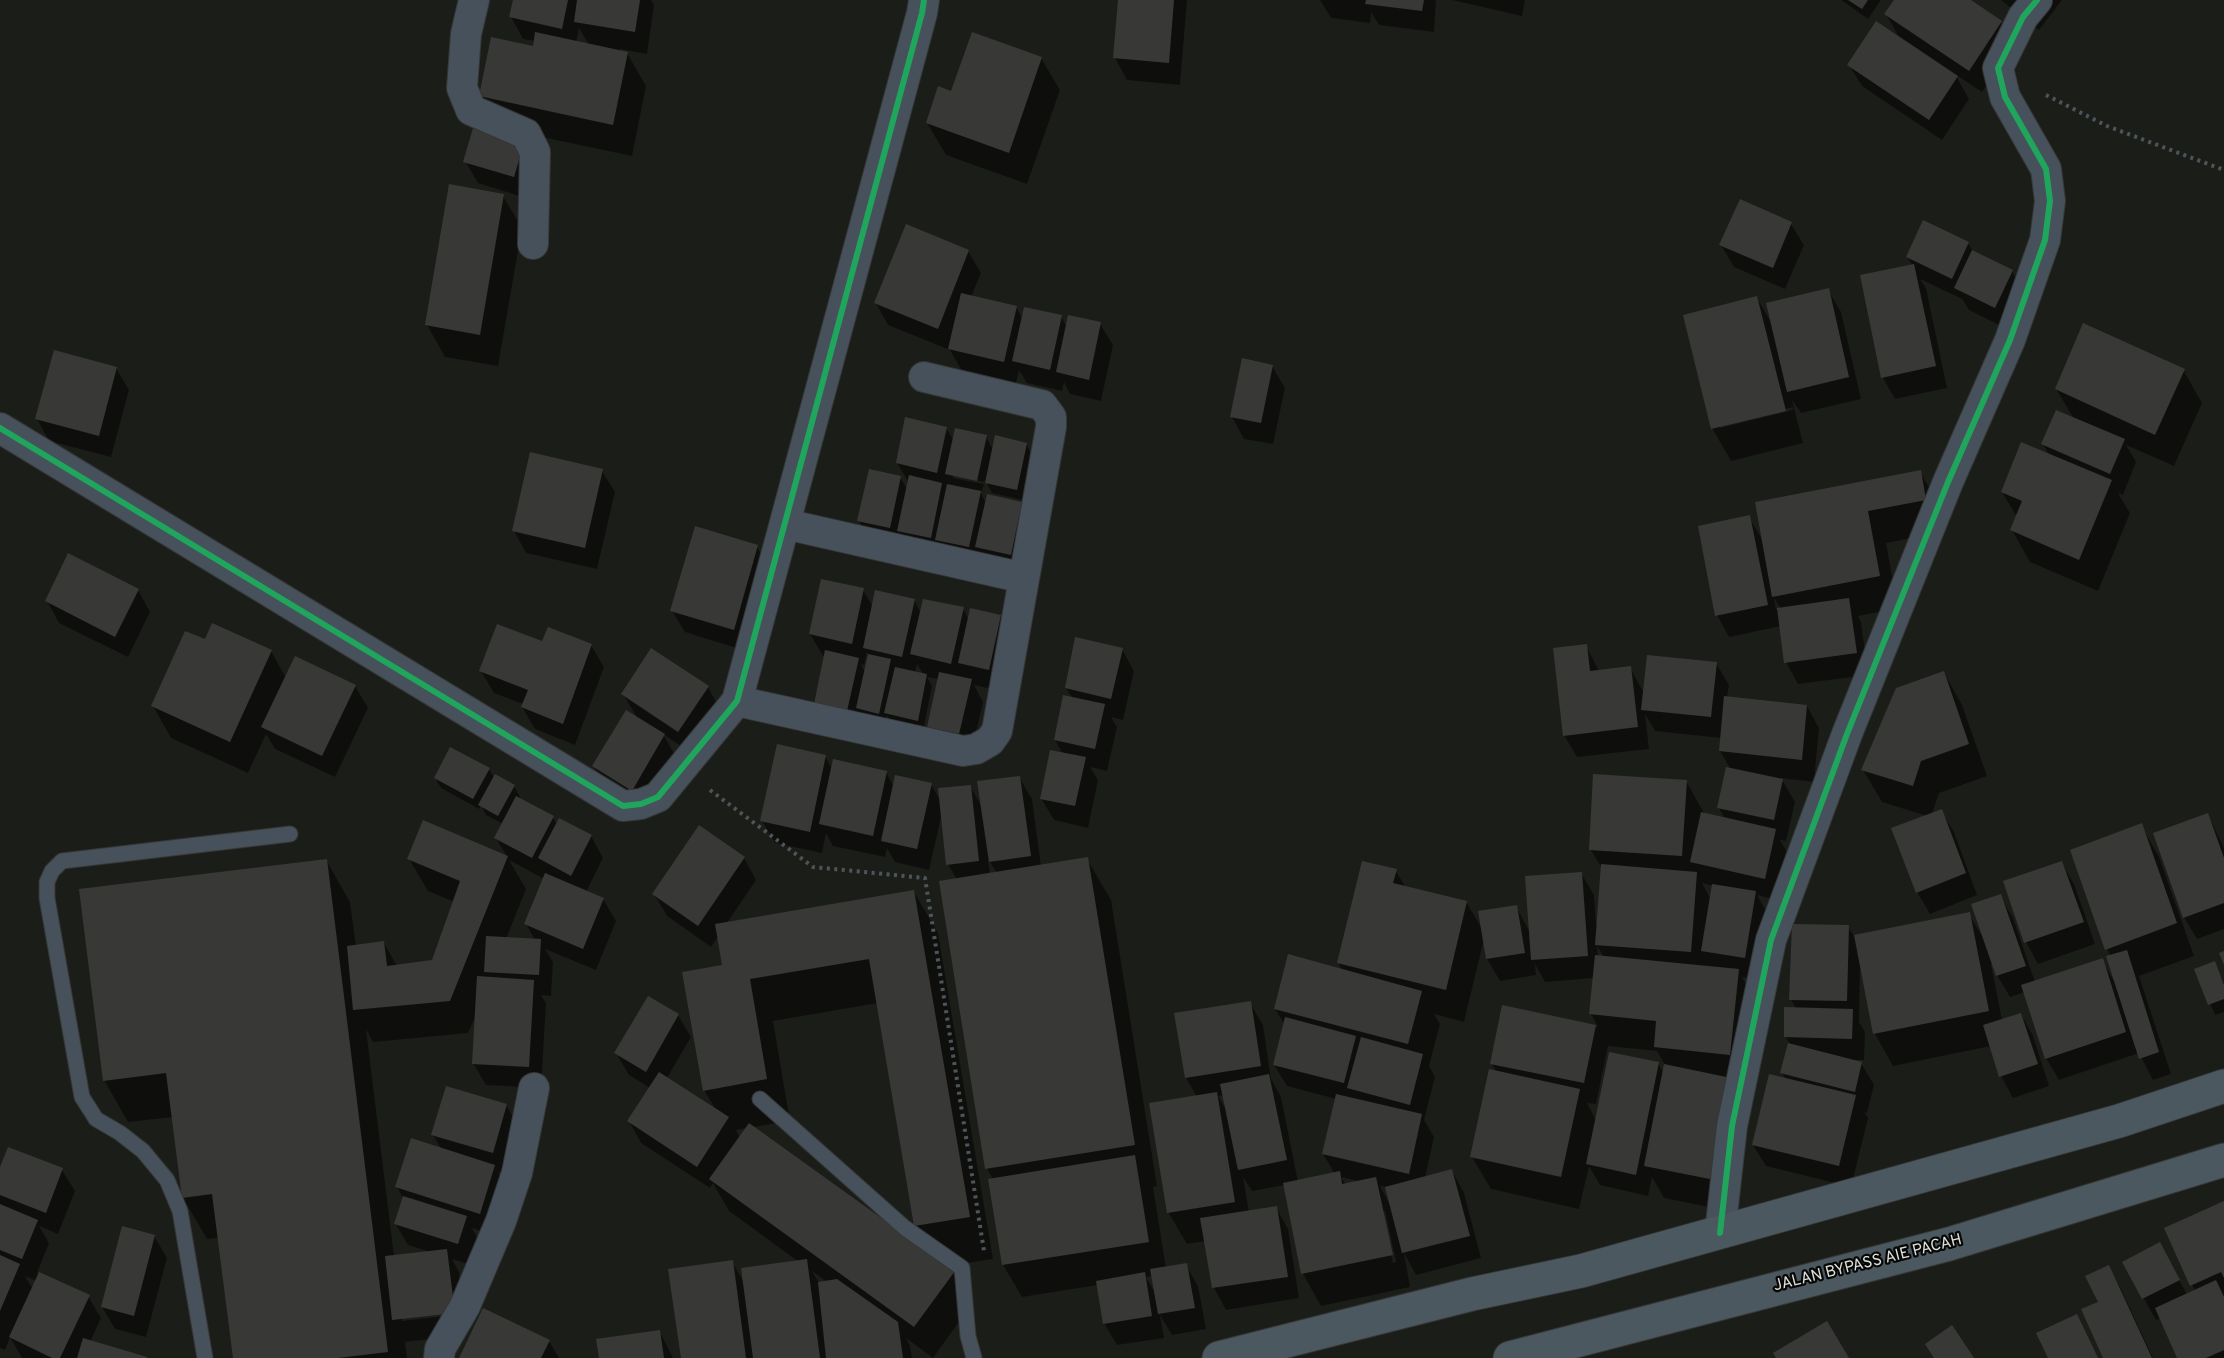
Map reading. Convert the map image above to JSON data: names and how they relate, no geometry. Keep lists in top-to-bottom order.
{
  "streets": {
    "highway": ["JALAN BYPASS AIE PACAH"]
  }
}
